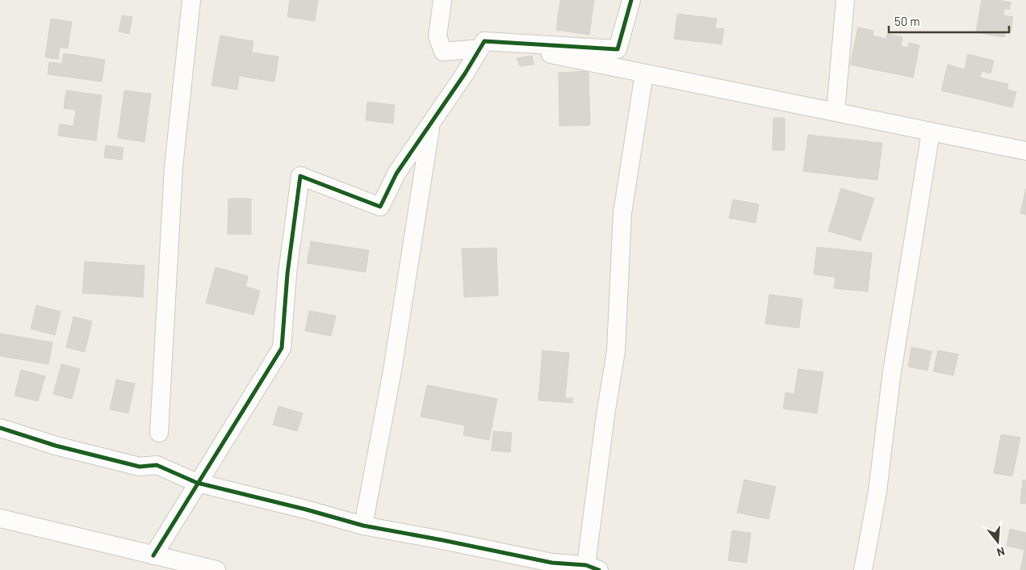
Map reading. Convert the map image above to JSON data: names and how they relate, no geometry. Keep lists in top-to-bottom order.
{
  "scale_bar": "50 m",
  "north": "bottom"
}
